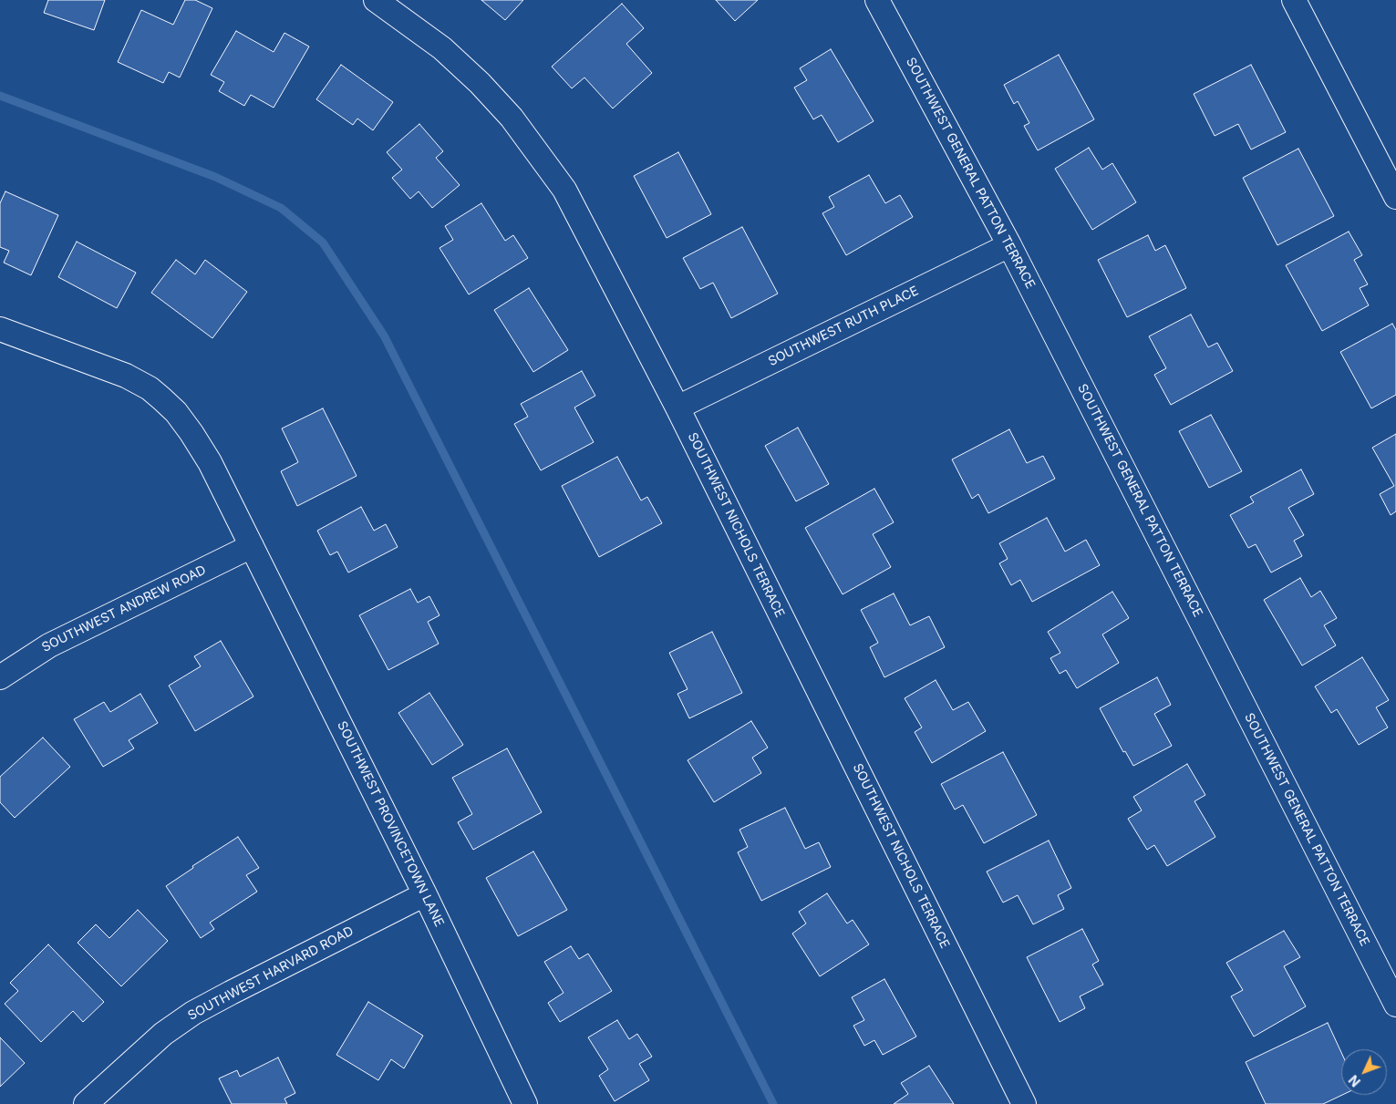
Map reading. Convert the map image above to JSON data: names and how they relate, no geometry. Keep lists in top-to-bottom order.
{
  "streets": {
    "street": [
      "SOUTHWEST GENERAL PATTON TERRACE",
      "SOUTHWEST RUTH PLACE",
      "SOUTHWEST NICHOLS TERRACE",
      "SOUTHWEST ANDREW ROAD",
      "SOUTHWEST PROVINCETOWN LANE",
      "SOUTHWEST HARVARD ROAD"
    ]
  },
  "crossings": [
    ["SOUTHWEST GENERAL PATTON TERRACE", "SOUTHWEST RUTH PLACE"],
    ["SOUTHWEST RUTH PLACE", "SOUTHWEST NICHOLS TERRACE"],
    ["SOUTHWEST ANDREW ROAD", "SOUTHWEST PROVINCETOWN LANE"],
    ["SOUTHWEST PROVINCETOWN LANE", "SOUTHWEST HARVARD ROAD"]
  ],
  "north": "bottom left"
}
